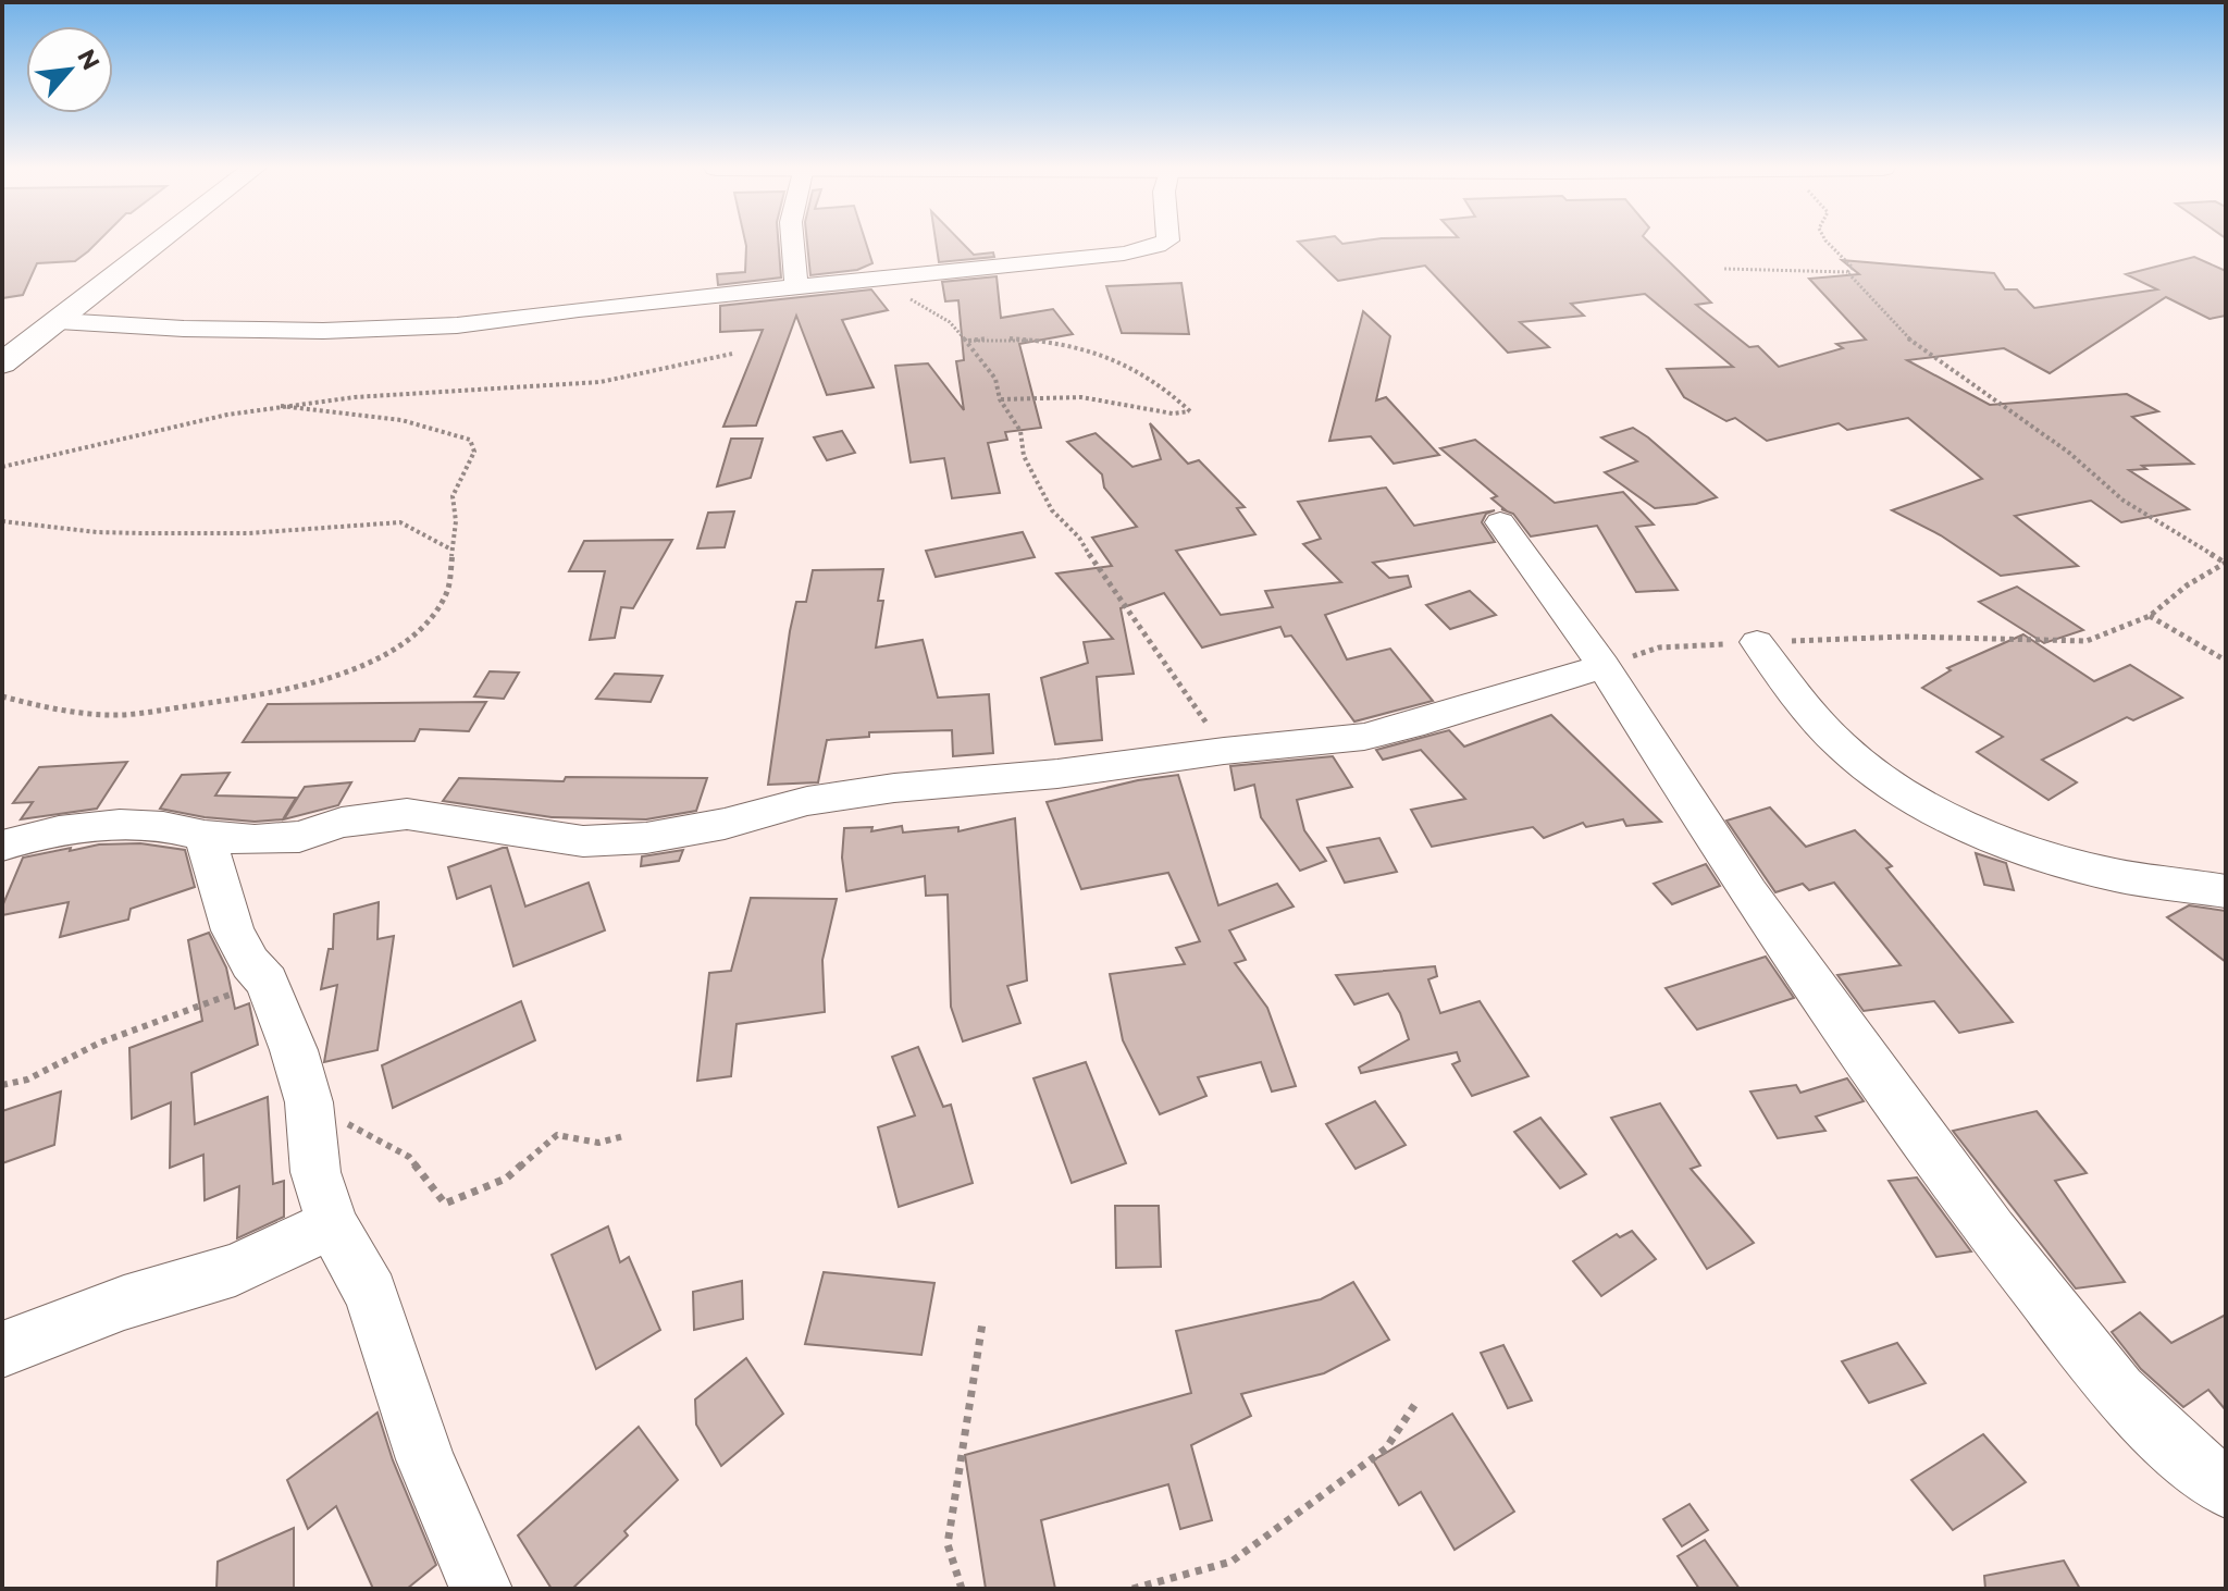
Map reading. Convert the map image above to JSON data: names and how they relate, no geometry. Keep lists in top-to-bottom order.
{
  "north": "top right"
}
